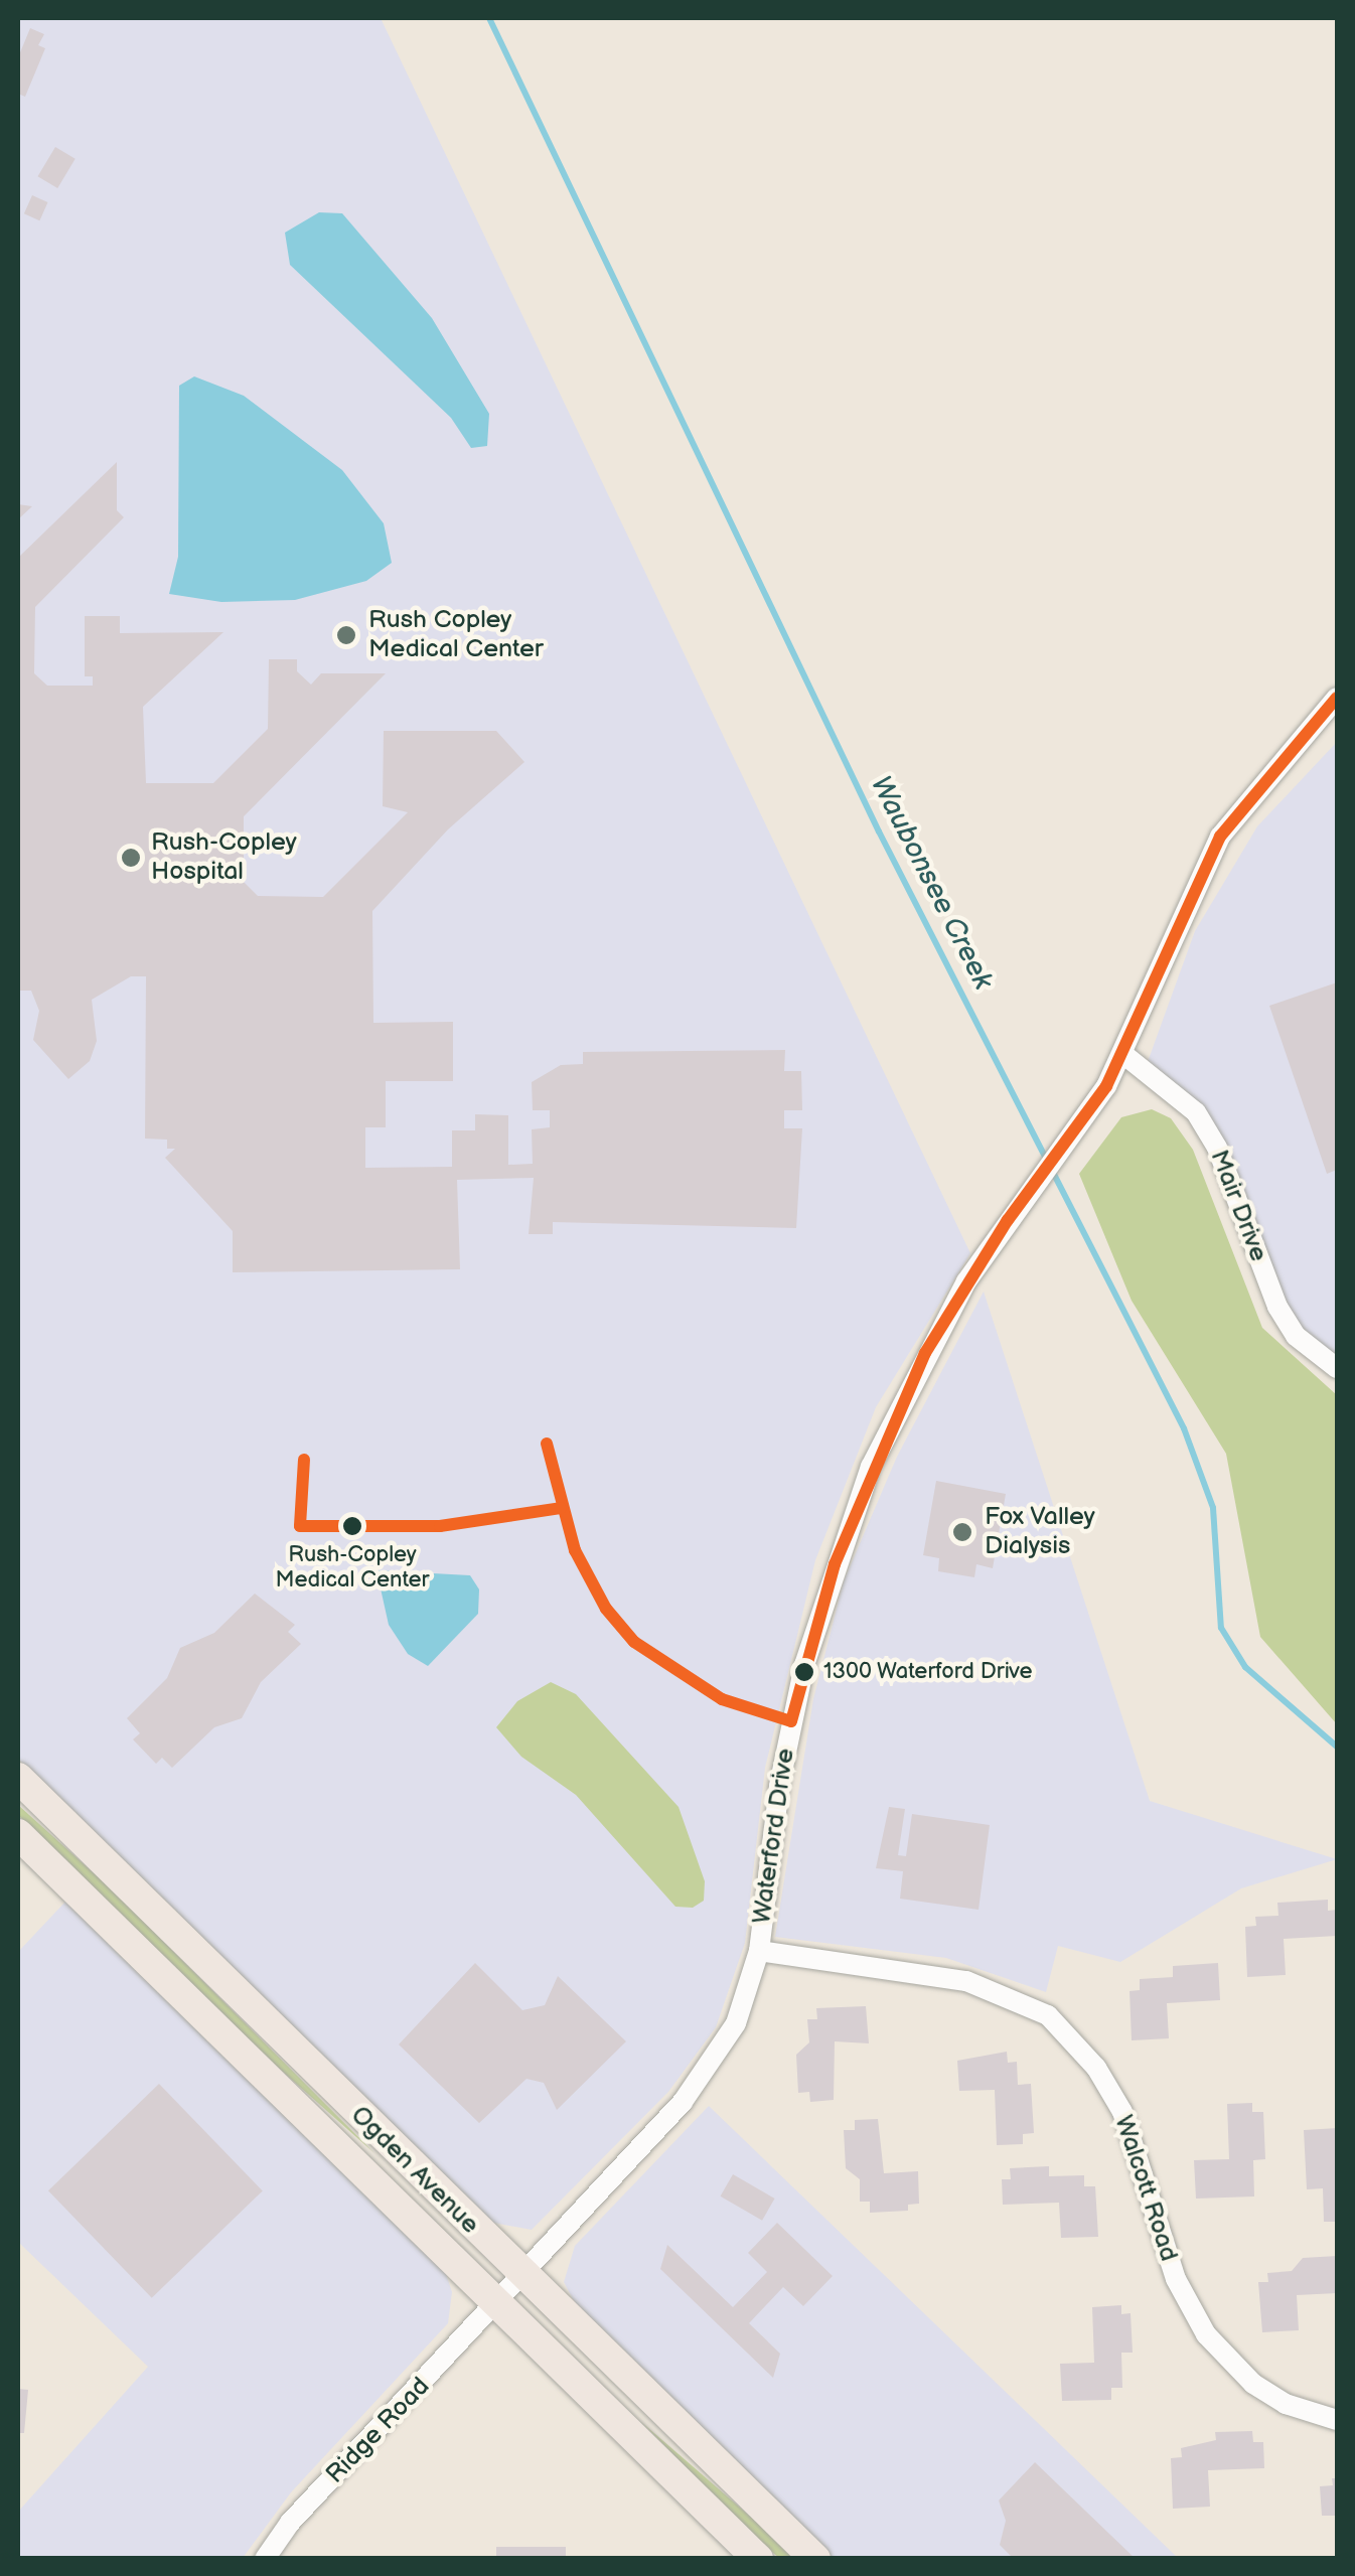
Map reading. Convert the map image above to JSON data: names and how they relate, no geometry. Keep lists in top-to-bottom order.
{
  "streets": {
    "main road": ["Ogden Avenue"],
    "street": [
      "Mair Drive",
      "Waterford Drive",
      "Walcott Road",
      "Ridge Road"
    ]
  },
  "crossings": [
    ["Mair Drive", "Waterford Drive"],
    ["Waterford Drive", "Ogden Avenue"],
    ["Waterford Drive", "Walcott Road"],
    ["Waterford Drive", "Ridge Road"],
    ["Ogden Avenue", "Ridge Road"]
  ],
  "water": ["Waubonsee Creek"],
  "places": [
    "Rush Copley Medical Center",
    "Rush-Copley Hospital",
    "Rush-Copley Medical Center",
    "Fox Valley Dialysis",
    "1300 Waterford Drive"
  ]
}
